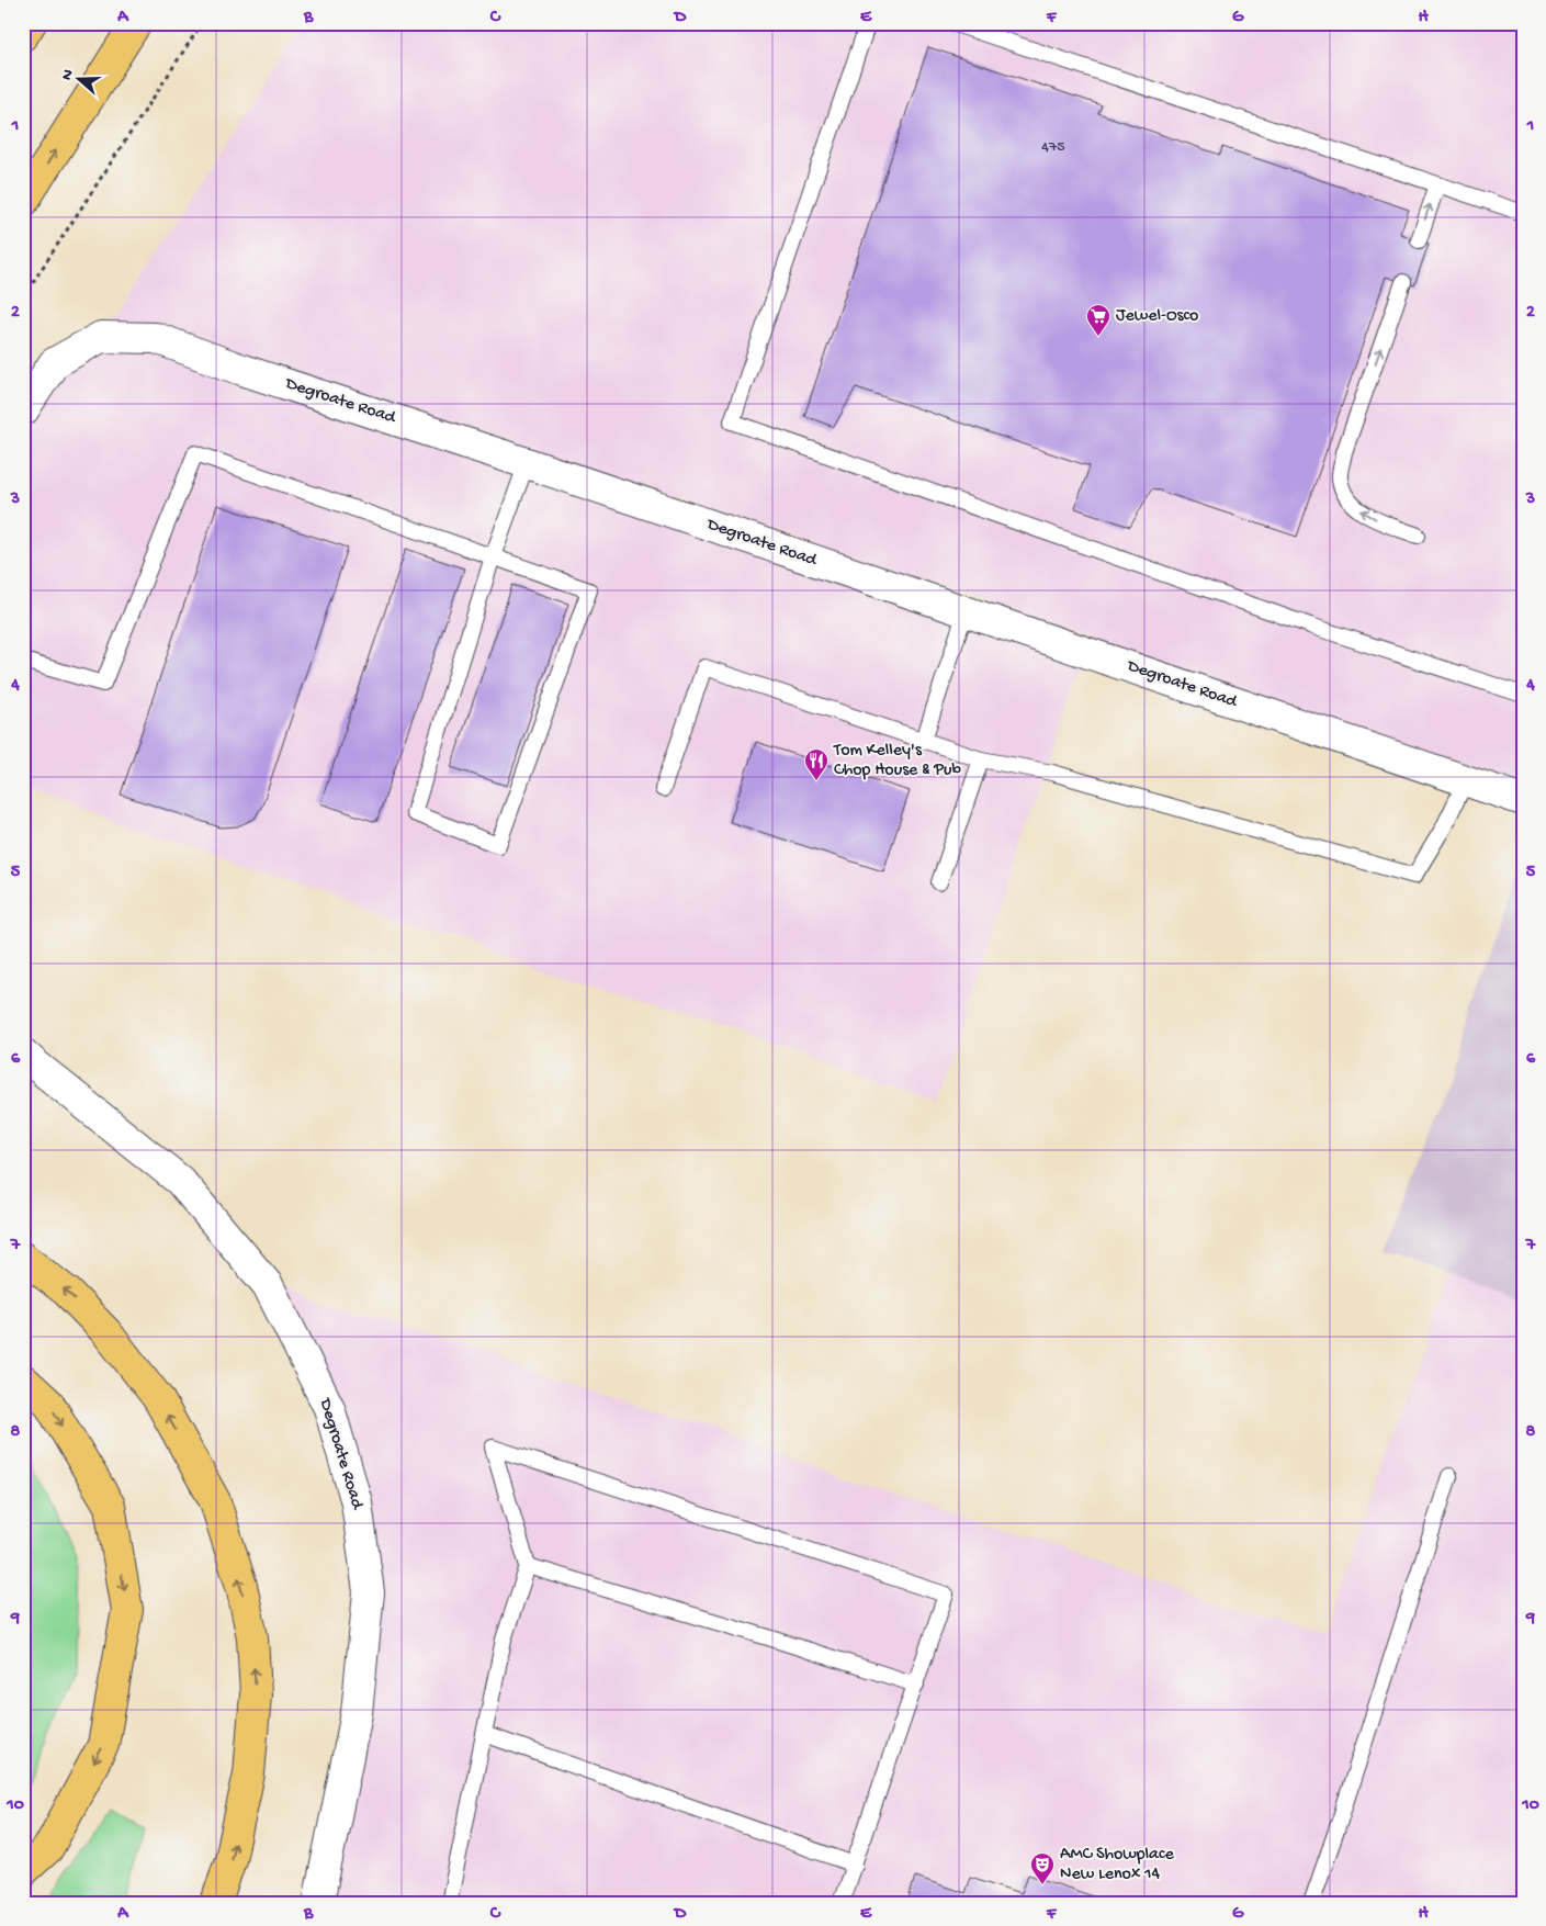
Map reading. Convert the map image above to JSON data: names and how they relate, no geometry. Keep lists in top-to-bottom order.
{
  "streets": {
    "street": ["Degroate Road"]
  },
  "places": {
    "supermarket": ["Jewel-Osco"],
    "restaurant": ["Tom Kelley's Chop House & Pub"],
    "theatre": ["AMC Showplace New Lenox 14"]
  },
  "house_numbers": ["475"],
  "north": "left",
  "grid": {
    "columns": [
      "A",
      "B",
      "C",
      "D",
      "E",
      "F",
      "G",
      "H"
    ],
    "rows": [
      "1",
      "2",
      "3",
      "4",
      "5",
      "6",
      "7",
      "8",
      "9",
      "10"
    ]
  }
}
